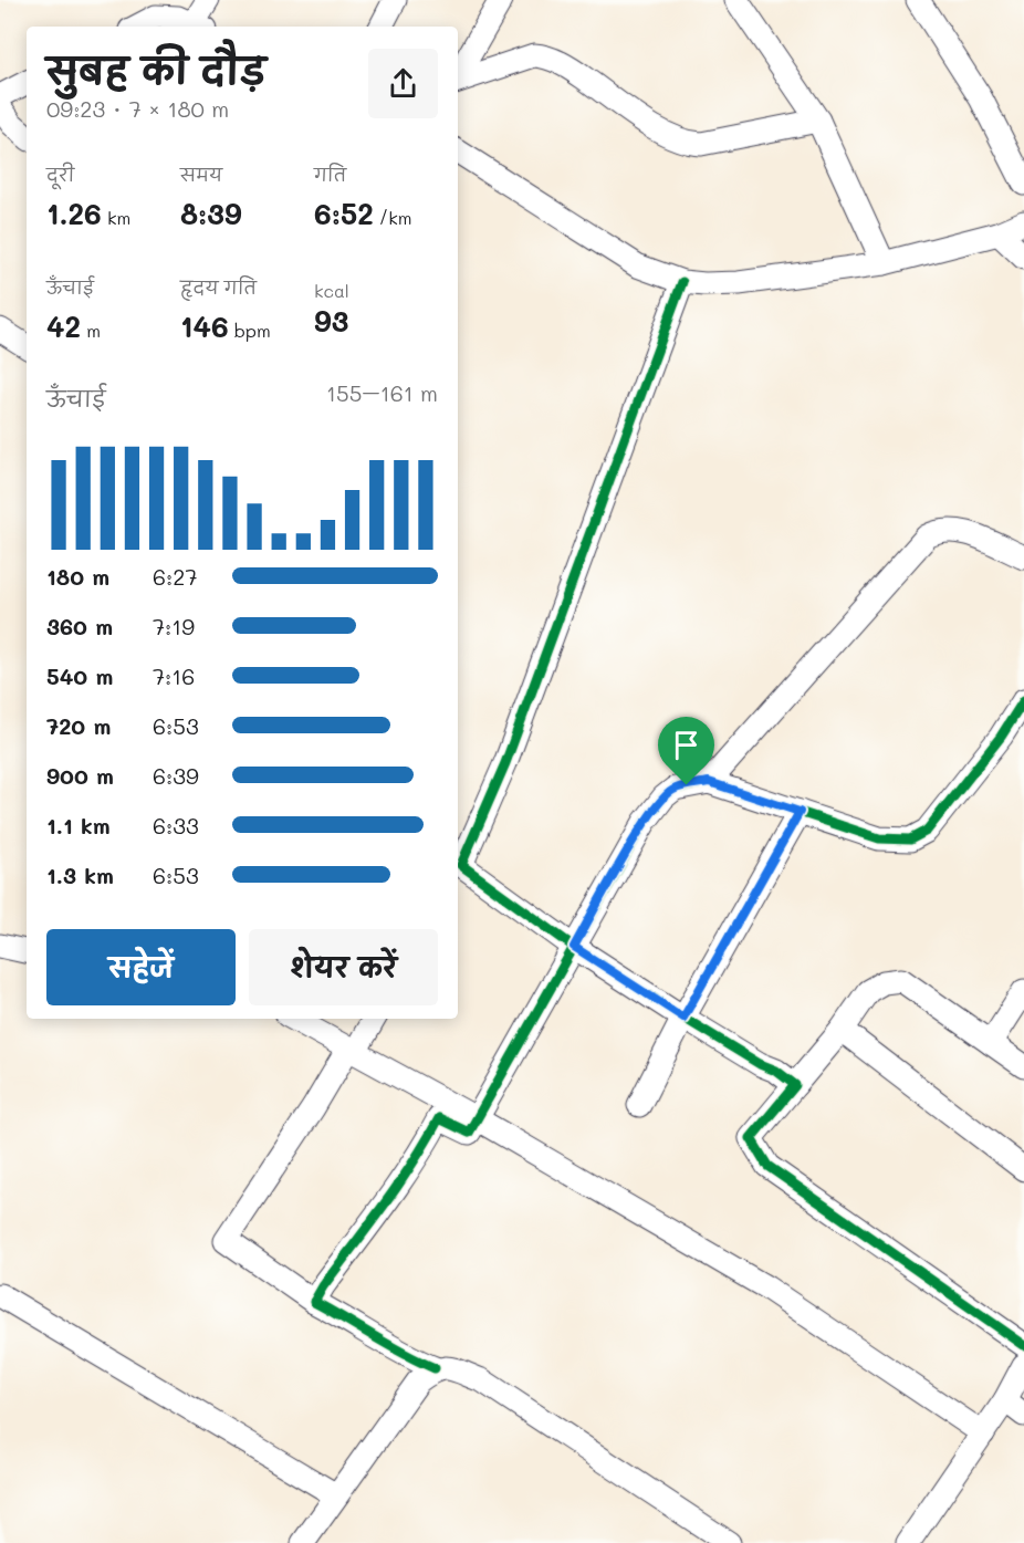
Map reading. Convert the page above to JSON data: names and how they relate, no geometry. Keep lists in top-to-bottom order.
{
  "page": {
    "heading": ["सुबह की दौड़", "09:23 · 7 × 180 m"],
    "stats": [
      ["दूरी", "1.26 km"],
      ["समय", "8:39"],
      ["गति", "6:52 /km"],
      ["ऊँचाई", "42 m"],
      ["हृदय गति", "146 bpm"],
      ["kcal", "93"]
    ],
    "chart": ["ऊँचाई", "155–161 m"],
    "list": [
      {
        "name": "180 m",
        "note": "6:27"
      },
      {
        "name": "360 m",
        "note": "7:19"
      },
      {
        "name": "540 m",
        "note": "7:16"
      },
      {
        "name": "720 m",
        "note": "6:53"
      },
      {
        "name": "900 m",
        "note": "6:39"
      },
      {
        "name": "1.1 km",
        "note": "6:33"
      },
      {
        "name": "1.3 km",
        "note": "6:53"
      }
    ],
    "buttons": ["सहेजें", "शेयर करें"]
  }
}
